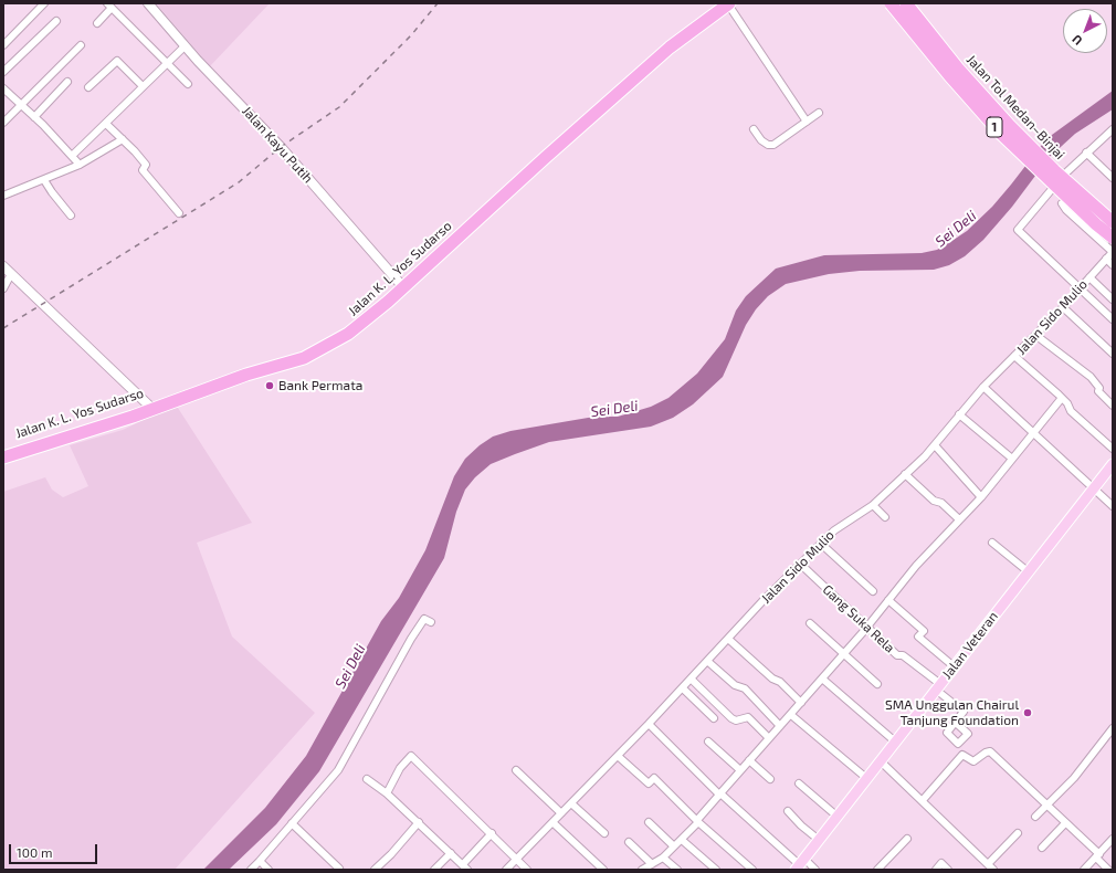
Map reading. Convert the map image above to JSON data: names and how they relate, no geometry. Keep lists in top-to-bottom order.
{
  "streets": {
    "highway": ["Jalan Tol Medan–Binjai", "1", "Jalan K. L. Yos Sudarso"],
    "main road": ["Jalan Veteran"],
    "street": ["Jalan Kayu Putih", "Jalan Sido Mulio", "Gang Suka Rela"]
  },
  "crossings": [
    ["Jalan Kayu Putih", "Jalan K. L. Yos Sudarso"],
    ["Jalan Sido Mulio", "Gang Suka Rela"],
    ["Gang Suka Rela", "Jalan Veteran"]
  ],
  "water": ["Sei Deli"],
  "places": ["Bank Permata", "SMA Unggulan Chairul Tanjung Foundation"],
  "scale_bar": "100 m",
  "north": "bottom left"
}
